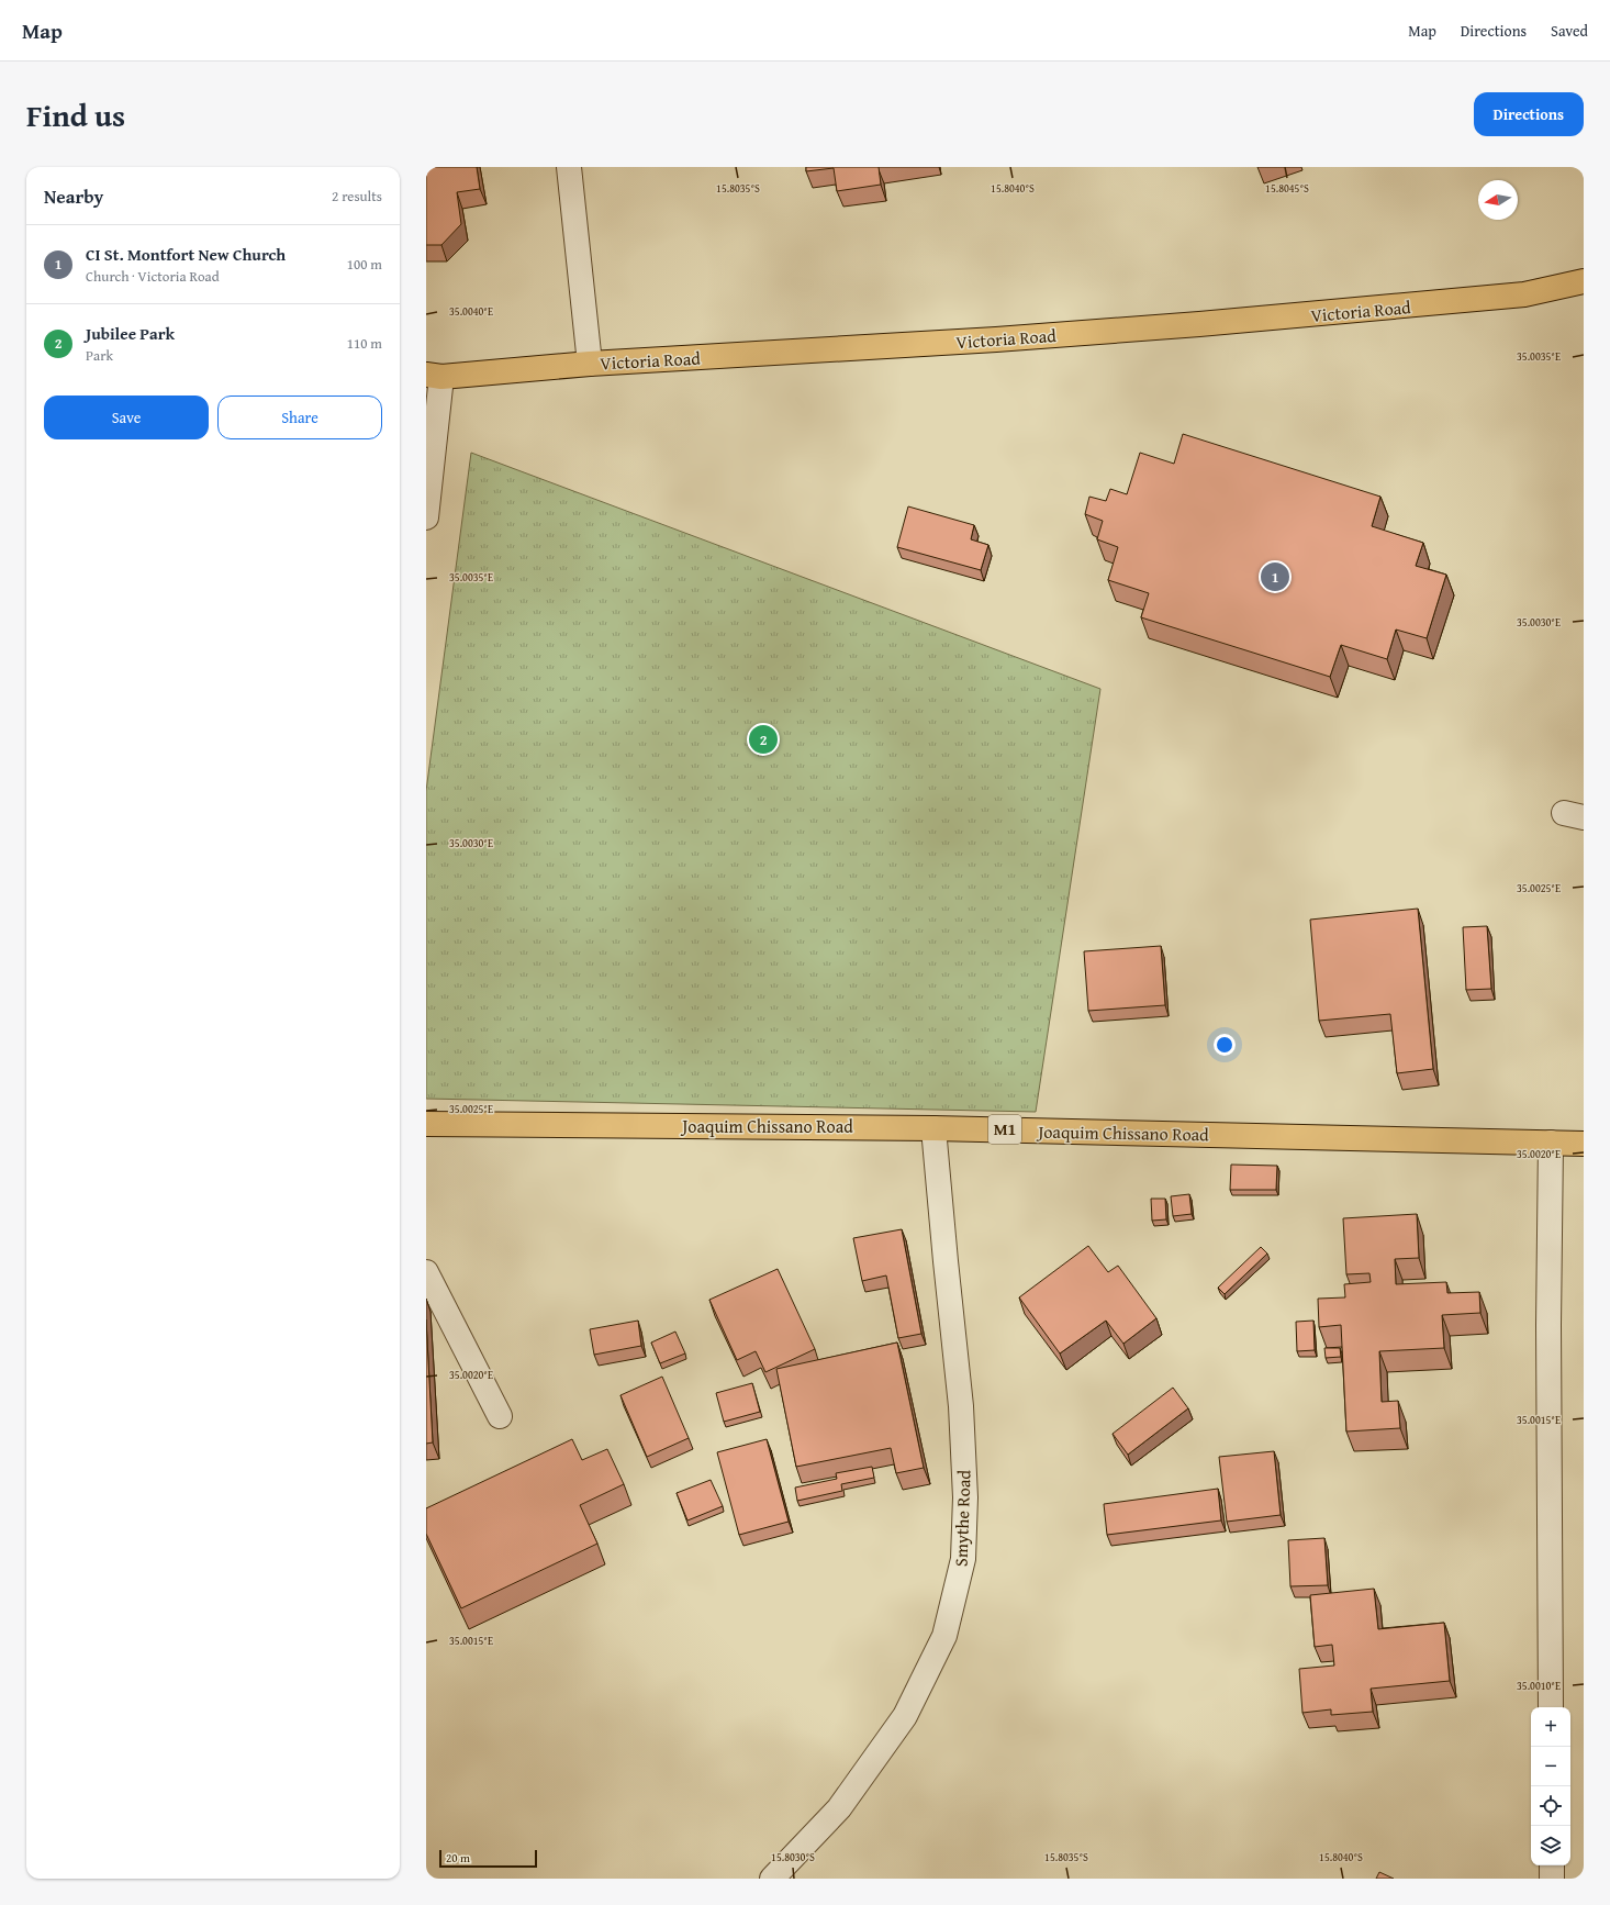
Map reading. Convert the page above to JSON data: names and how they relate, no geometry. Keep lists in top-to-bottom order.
{
  "streets": {
    "main road": ["Victoria Road", "Joaquim Chissano Road", "M1"],
    "street": ["Smythe Road"]
  },
  "crossings": [
    ["Joaquim Chissano Road", "Smythe Road"]
  ],
  "scale_bar": "20 m",
  "north": "left",
  "page": {
    "header": "Map",
    "nav": ["Map", "Directions", "Saved"],
    "title": "Find us",
    "buttons": [
      "Directions",
      ["Save", "Share"]
    ],
    "heading": ["Nearby", "2 results"],
    "list": [
      {
        "mark": "1",
        "name": "CI St. Montfort New Church",
        "note": "Church · Victoria Road",
        "value": "100 m"
      },
      {
        "mark": "2",
        "name": "Jubilee Park",
        "note": "Park",
        "value": "110 m"
      }
    ],
    "pins": ["1", "2"],
    "map_buttons": ["+", "−"],
    "scale": "20 m"
  },
  "coordinates": [
    "15.8035°S",
    "15.8040°S",
    "15.8045°S",
    "35.0040°E",
    "35.0035°E",
    "35.0030°E",
    "35.0025°E",
    "35.0020°E",
    "35.0015°E",
    "35.0010°E",
    "15.8030°S"
  ]
}
